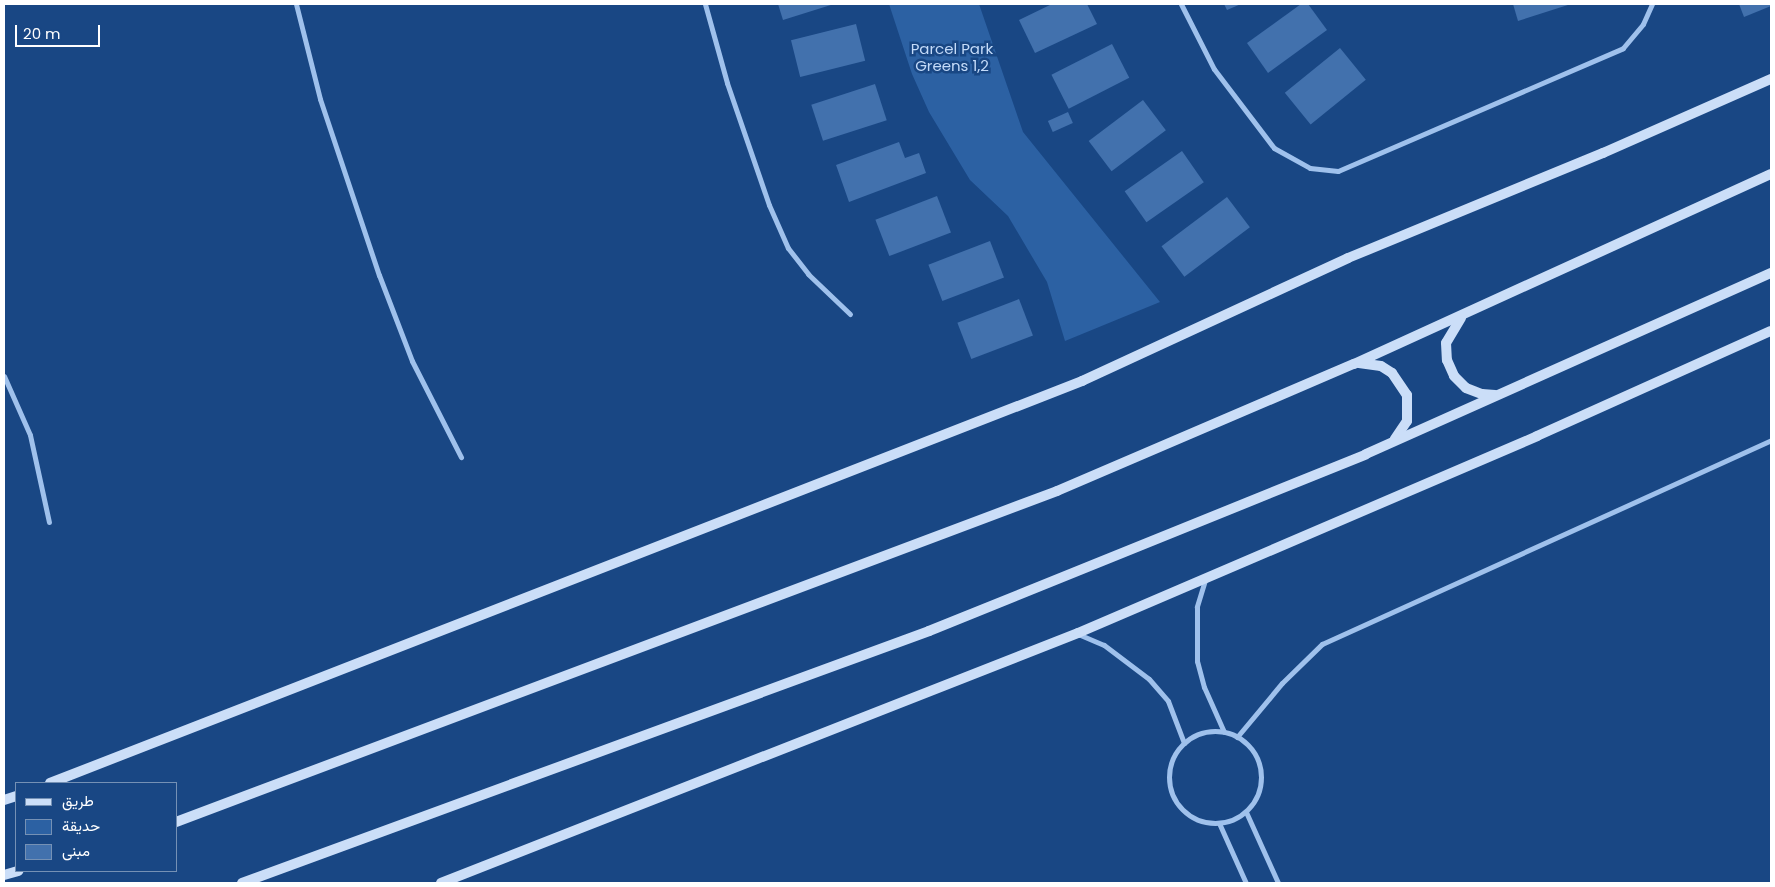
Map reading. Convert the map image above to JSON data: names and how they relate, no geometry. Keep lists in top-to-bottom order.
{
  "parks": ["Parcel Park Greens 1,2"],
  "legend": ["طريق", "حديقة", "مبنى"],
  "scale_bar": "20 m"
}
